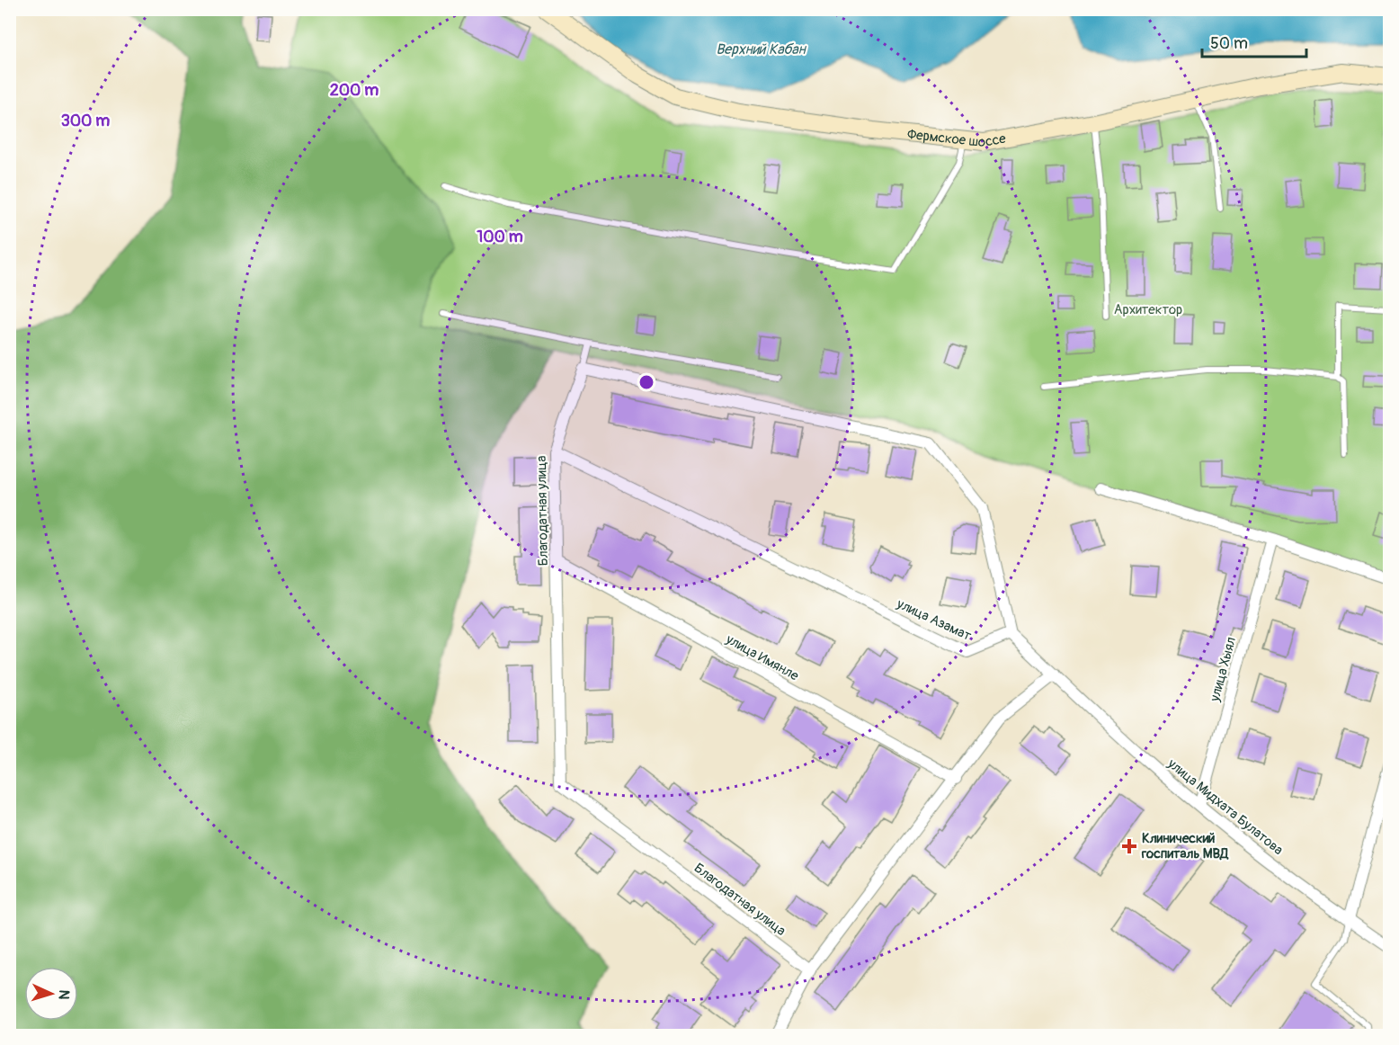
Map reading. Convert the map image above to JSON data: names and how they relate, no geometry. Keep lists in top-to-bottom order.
{
  "streets": {
    "street": [
      "Фермское шоссе",
      "Благодатная улица",
      "улица Азамат",
      "улица Имянле",
      "улица Хыял",
      "улица Мидхата Булатова"
    ]
  },
  "crossings": [
    ["Благодатная улица", "улица Азамат"],
    ["Благодатная улица", "улица Имянле"],
    ["улица Хыял", "улица Мидхата Булатова"]
  ],
  "water": ["Верхний Кабан"],
  "parks": ["Архитектор"],
  "places": {
    "health": ["Клинический госпиталь МВД"]
  },
  "scale_bar": "50 m",
  "north": "right",
  "rings": ["200 m", "300 m", "100 m"]
}
